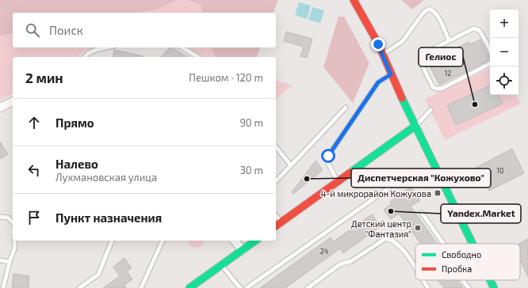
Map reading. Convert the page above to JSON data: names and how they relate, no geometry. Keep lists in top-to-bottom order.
{
  "places": {
    "other": [
      "Гелиос",
      "Диспетчерская \"Кожухово\"",
      "Yandex.Market",
      "Детский центр \"Фантазия\""
    ],
    "transit": ["4-й микрорайон Кожухова"]
  },
  "house_numbers": ["12", "10", "24"],
  "legend": ["Свободно", "Пробка"],
  "page": {
    "map_buttons": ["+", "−"],
    "search": "Поиск",
    "heading": ["2 мин", "Пешком · 120 m"],
    "list": [
      ["Прямо", "90 m"],
      ["Налево", "Лухмановская улица", "30 m"],
      "Пункт назначения"
    ]
  }
}
